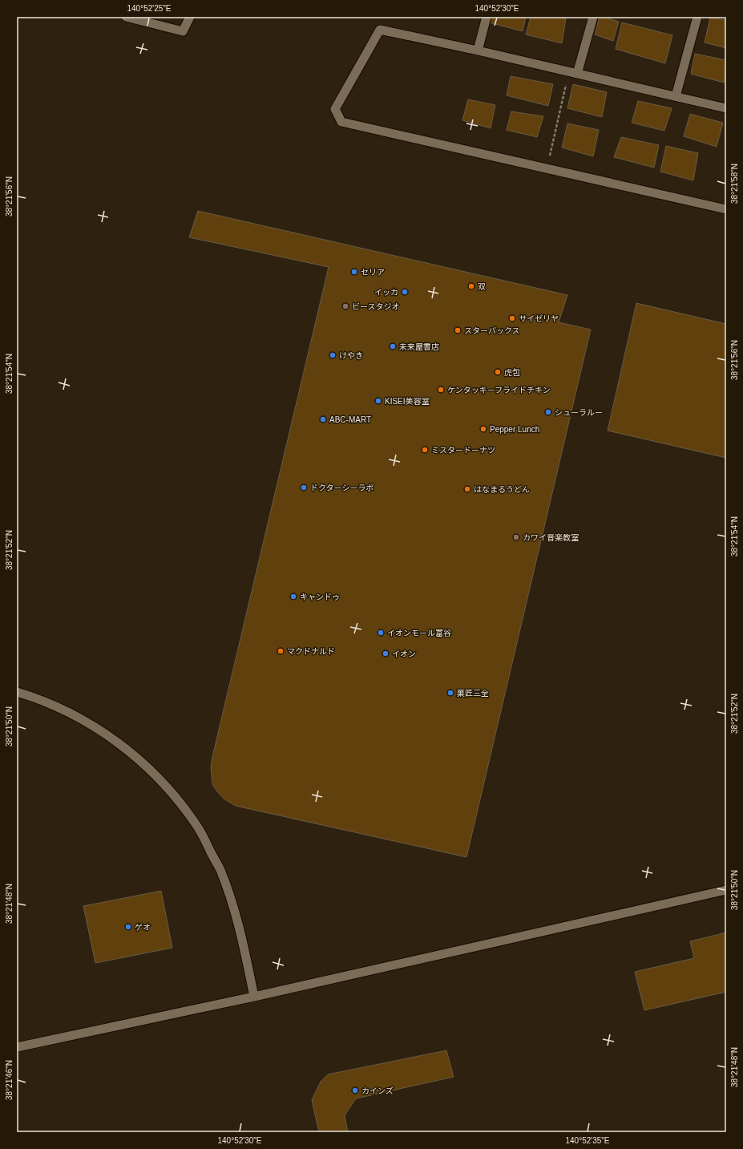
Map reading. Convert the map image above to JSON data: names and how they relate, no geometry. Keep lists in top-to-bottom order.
{
  "places": [
    "セリア",
    "双",
    "イッカ",
    "ビースタジオ",
    "サイゼリヤ",
    "スターバックス",
    "未来屋書店",
    "けやき",
    "虎包",
    "ケンタッキーフライドチキン",
    "KISEI美容室",
    "シューラルー",
    "ABC-MART",
    "Pepper Lunch",
    "ミスタードーナツ",
    "ドクターシーラボ",
    "はなまるうどん",
    "カワイ音楽教室",
    "キャンドゥ",
    "イオンモール富谷",
    "マクドナルド",
    "イオン",
    "菓匠三全",
    "ゲオ",
    "カインズ"
  ],
  "coordinates": [
    "140°52'25\"E",
    "140°52'30\"E",
    "38°21'58\"N",
    "38°21'56\"N",
    "38°21'54\"N",
    "38°21'52\"N",
    "38°21'50\"N",
    "38°21'48\"N",
    "38°21'46\"N",
    "140°52'35\"E"
  ]
}
